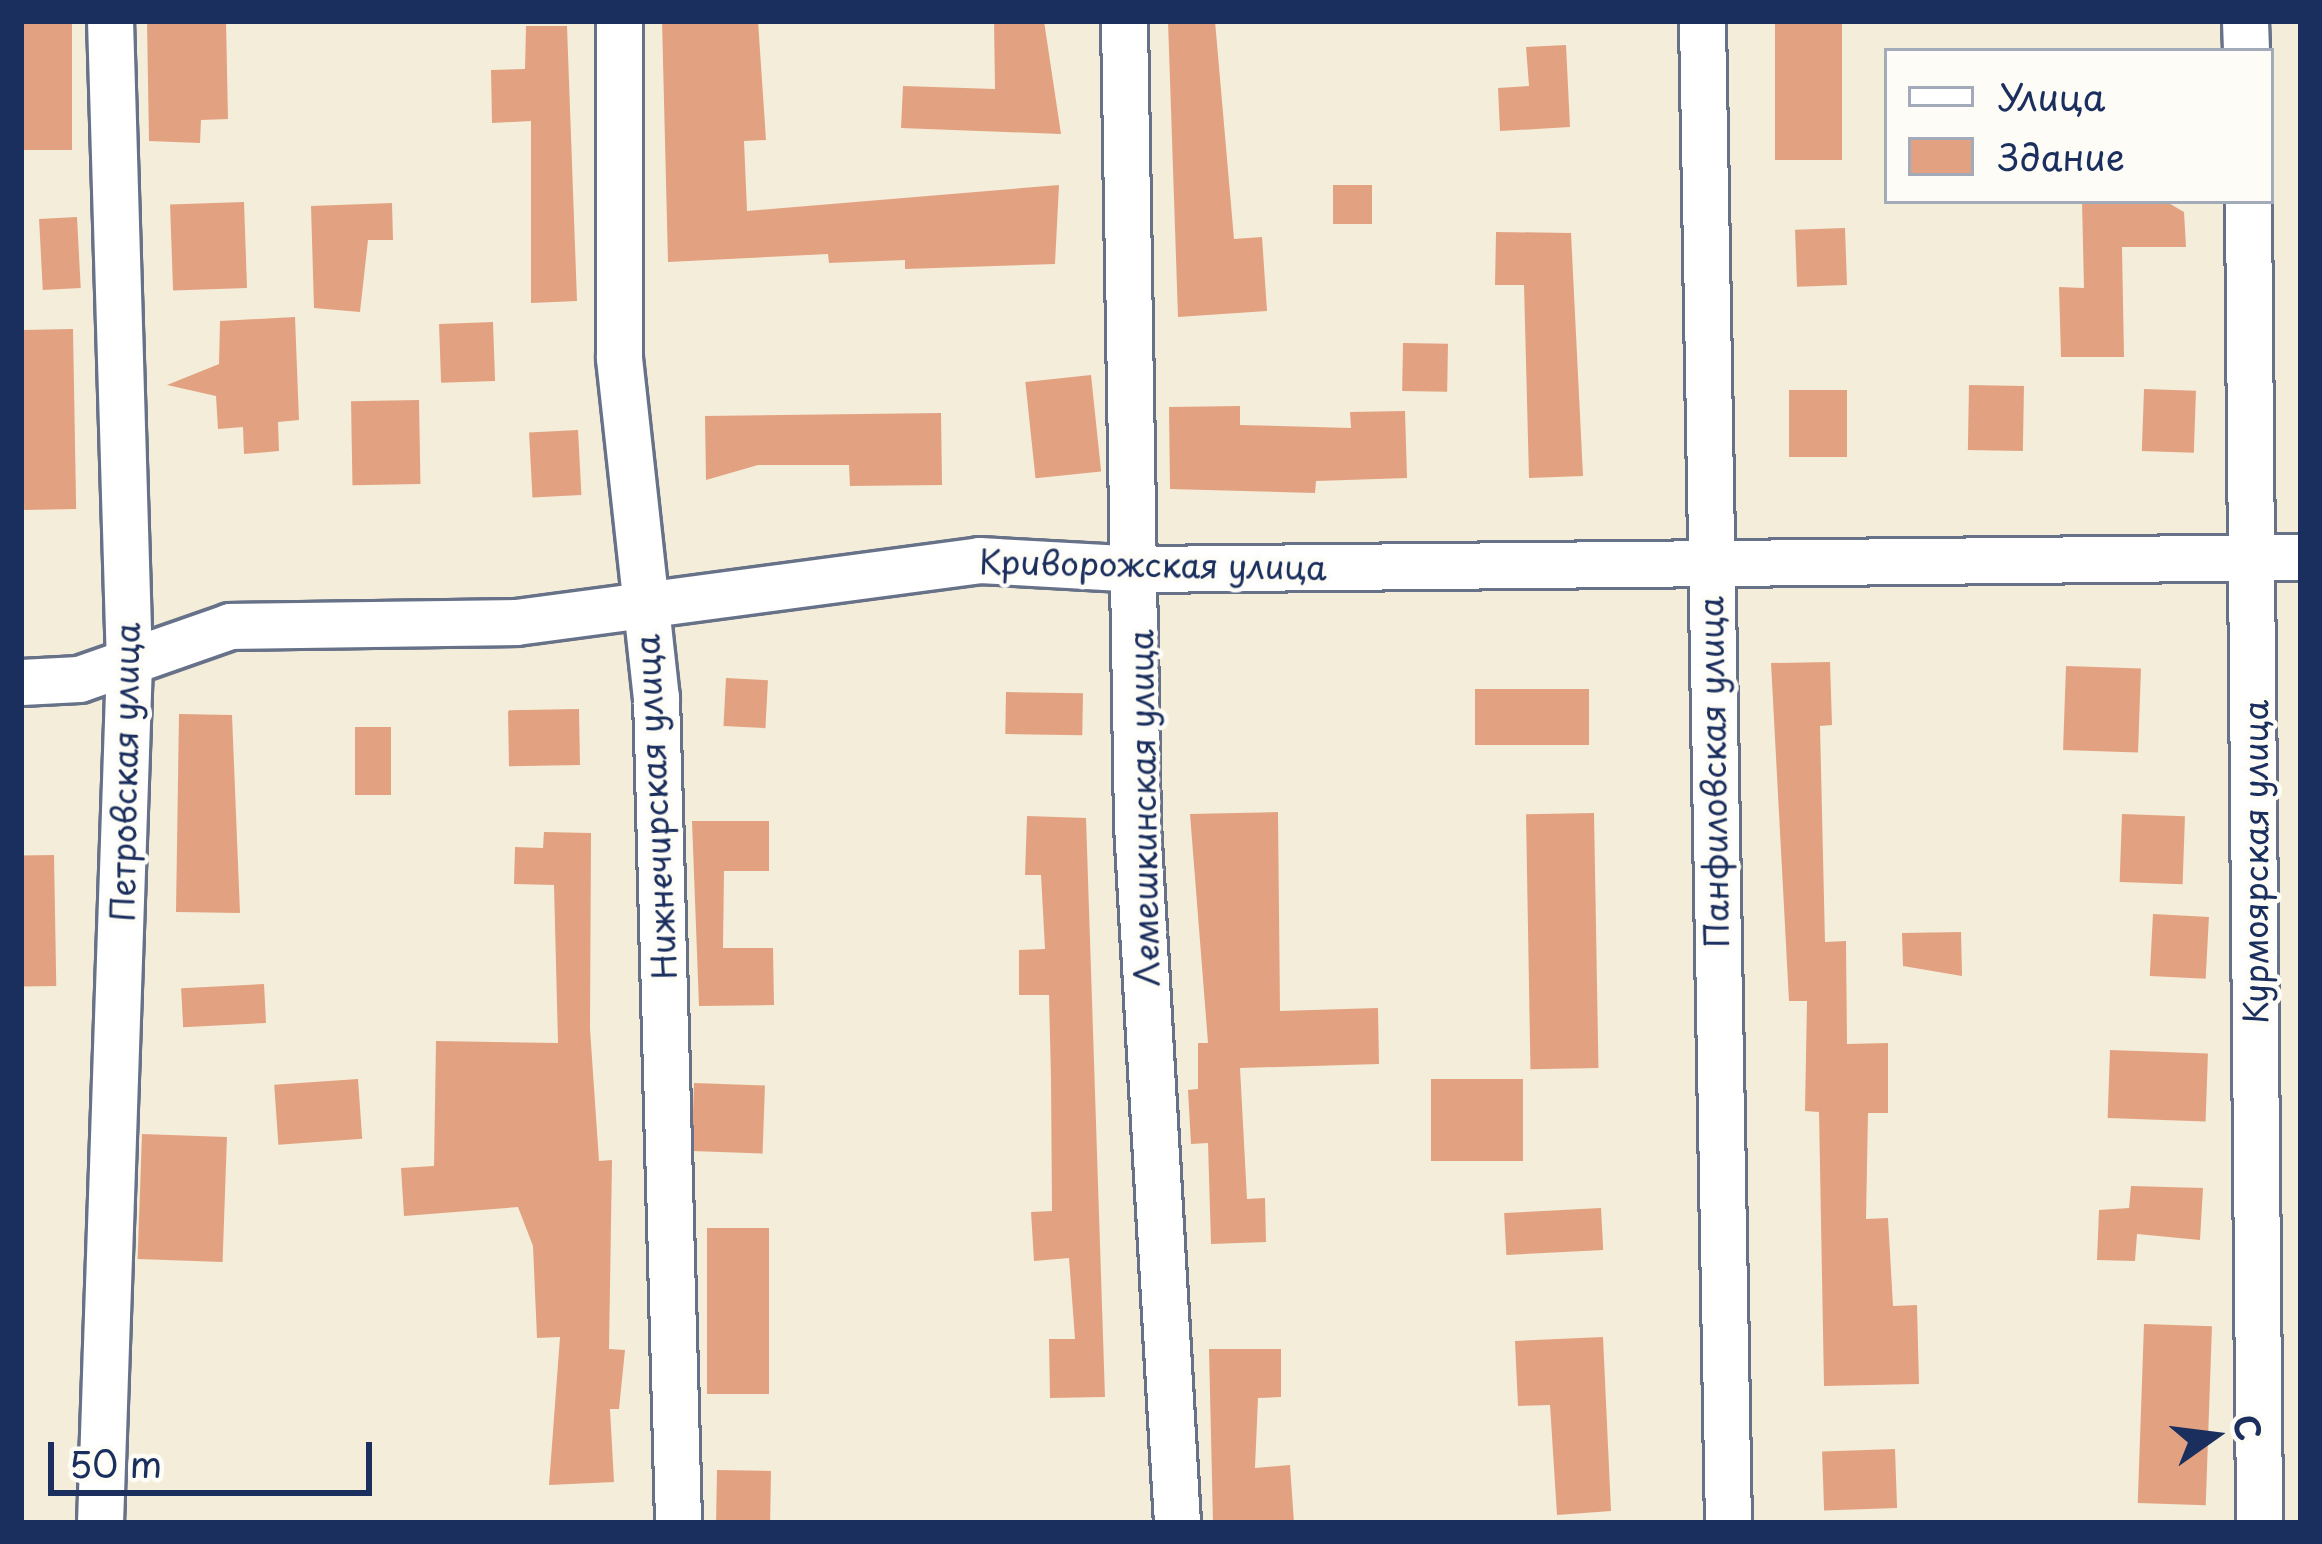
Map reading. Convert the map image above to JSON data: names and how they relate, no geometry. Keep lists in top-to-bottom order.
{
  "streets": {
    "street": [
      "Криворожская улица",
      "Петровская улица",
      "Панфиловская улица",
      "Нижнечирская улица",
      "Лемешкинская улица",
      "Курмоярская улица"
    ]
  },
  "crossings": [
    ["Криворожская улица", "Петровская улица"],
    ["Криворожская улица", "Панфиловская улица"],
    ["Криворожская улица", "Нижнечирская улица"],
    ["Криворожская улица", "Лемешкинская улица"],
    ["Криворожская улица", "Курмоярская улица"]
  ],
  "legend": ["Улица", "Здание"],
  "scale_bar": "50 m",
  "north": "right"
}
